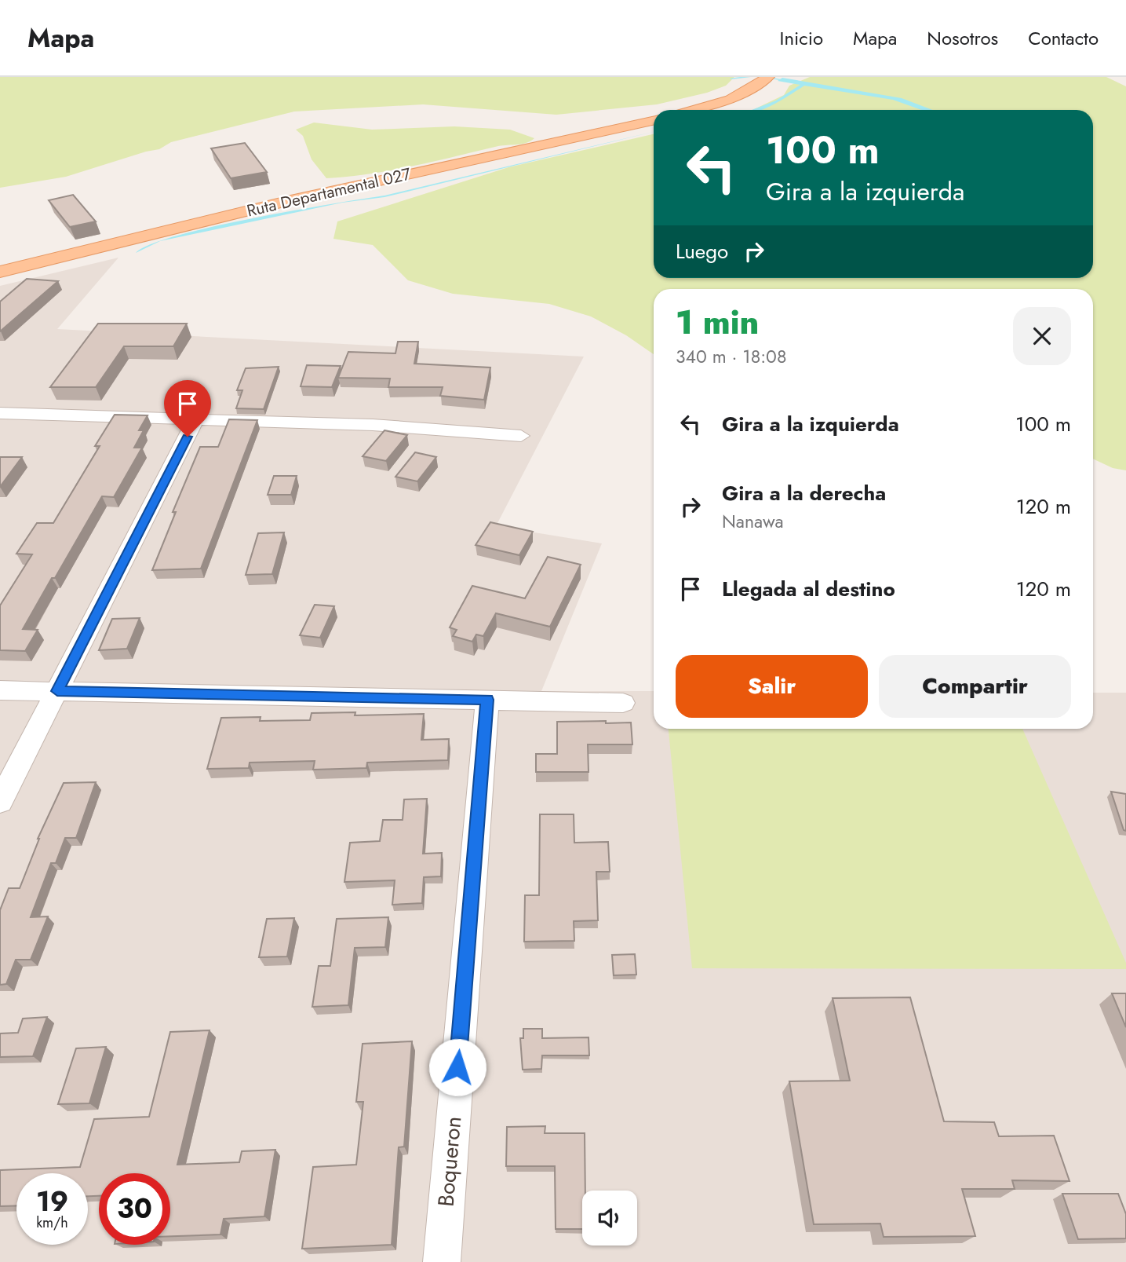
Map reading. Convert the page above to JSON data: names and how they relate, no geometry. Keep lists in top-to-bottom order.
{
  "streets": {
    "main road": ["Ruta Departamental 027"],
    "street": ["Boqueron"]
  },
  "page": {
    "header": "Mapa",
    "nav": [
      "Inicio",
      "Mapa",
      "Nosotros",
      "Contacto"
    ],
    "turn": ["100 m", "Gira a la izquierda"],
    "then": "Luego",
    "heading": ["1 min", "340 m · 18:08"],
    "list": [
      {
        "name": "Gira a la izquierda",
        "value": "100 m"
      },
      {
        "name": "Gira a la derecha",
        "note": "Nanawa",
        "value": "120 m"
      },
      {
        "name": "Llegada al destino",
        "value": "120 m"
      }
    ],
    "buttons": ["Salir", "Compartir"],
    "speed": "19 km/h",
    "limit": "30"
  }
}
